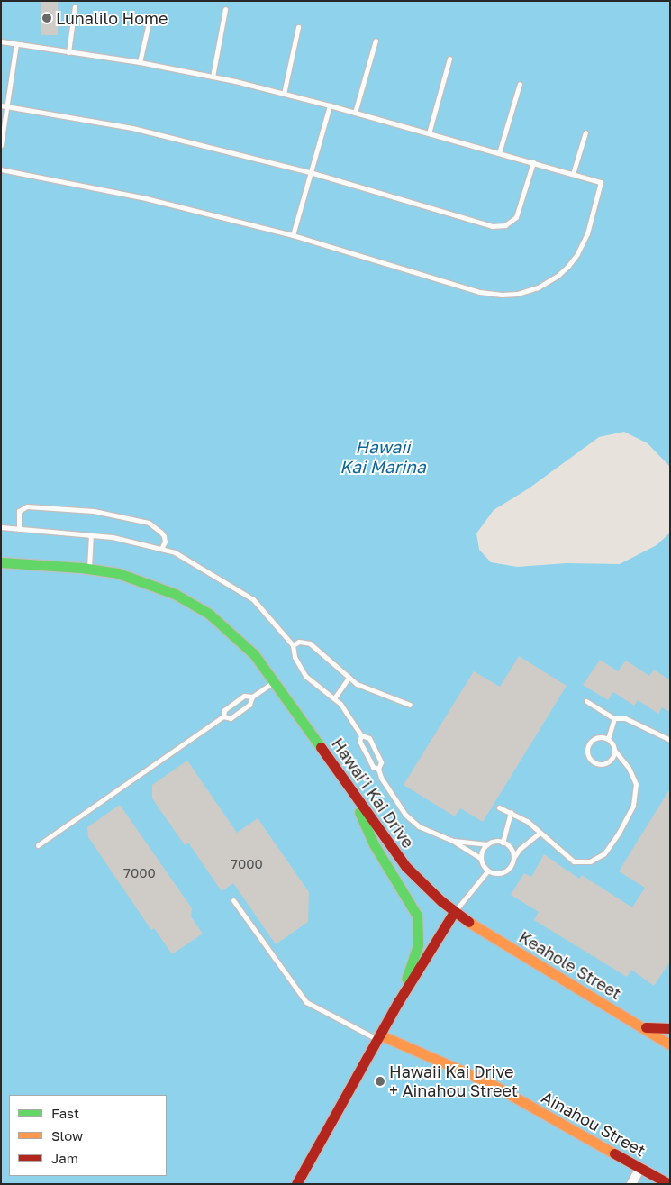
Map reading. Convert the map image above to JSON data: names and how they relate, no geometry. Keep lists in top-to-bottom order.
{
  "streets": {
    "main road": ["Hawai’i Kai Drive", "Keahole Street", "Ainahou Street"]
  },
  "crossings": [
    ["Hawai’i Kai Drive", "Keahole Street"]
  ],
  "water": ["Hawaii Kai Marina"],
  "places": ["Lunalilo Home", "Hawaii Kai Drive + Ainahou Street"],
  "house_numbers": ["7000", "7000"],
  "legend": ["Fast", "Slow", "Jam"]
}
